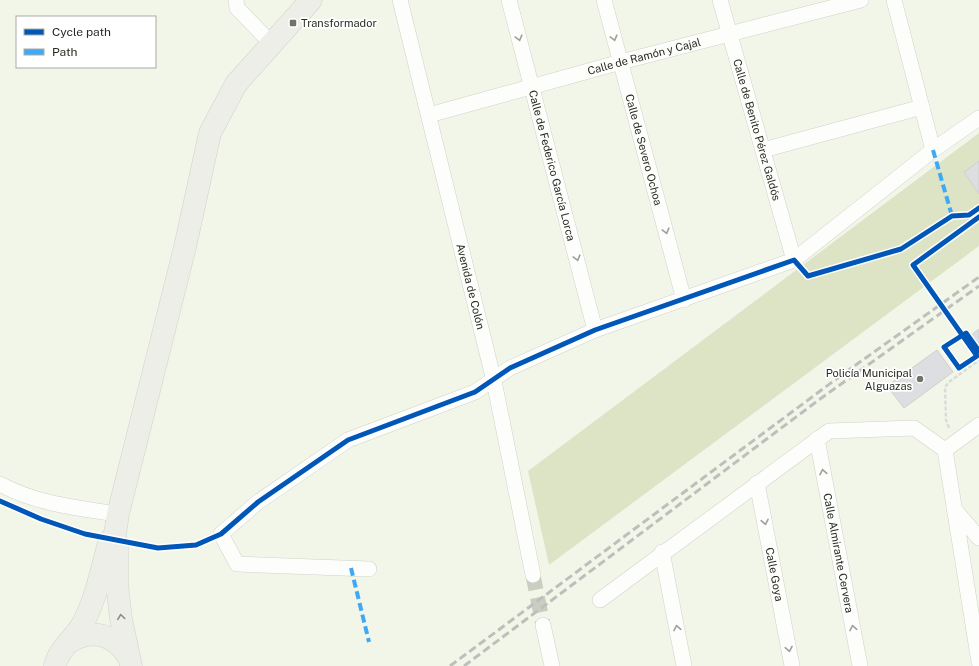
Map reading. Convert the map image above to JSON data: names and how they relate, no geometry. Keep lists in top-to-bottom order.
{
  "streets": {
    "street": [
      "Calle de Ramón y Cajal",
      "Calle de Benito Pérez Galdós",
      "Calle de Severo Ochoa",
      "Calle de Federico García Lorca",
      "Avenida de Colón",
      "Calle Almirante Cervera",
      "Calle Goya"
    ]
  },
  "crossings": [
    ["Calle de Ramón y Cajal", "Calle de Benito Pérez Galdós"],
    ["Calle de Ramón y Cajal", "Calle de Severo Ochoa"],
    ["Calle de Ramón y Cajal", "Calle de Federico García Lorca"],
    ["Calle de Ramón y Cajal", "Avenida de Colón"]
  ],
  "one_way": ["Calle de Severo Ochoa", "Calle de Federico García Lorca"],
  "places": {
    "transit": ["Transformador"],
    "other": ["Policía Municipal Alguazas"]
  },
  "legend": ["Cycle path", "Path"]
}
